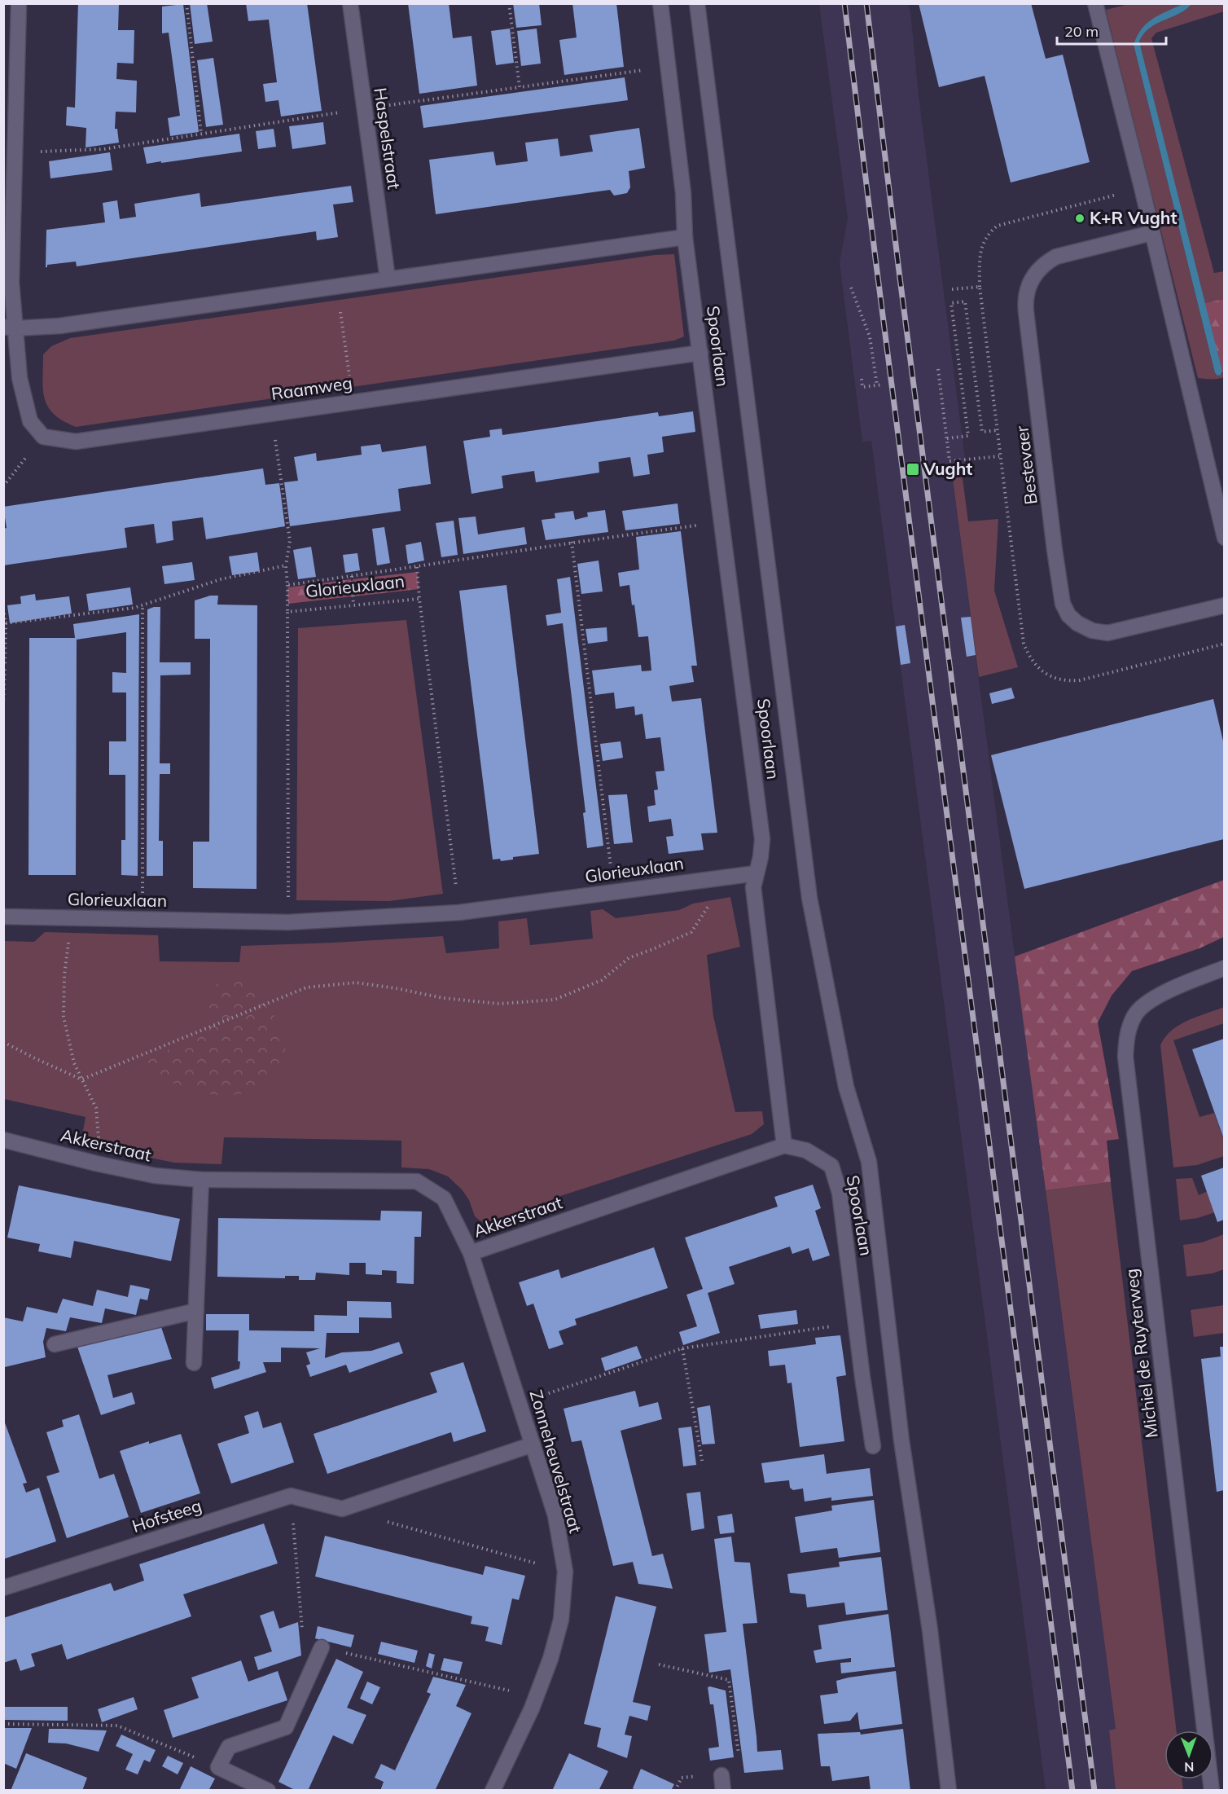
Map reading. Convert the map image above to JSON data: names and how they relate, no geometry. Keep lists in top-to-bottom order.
{
  "streets": {
    "street": [
      "Haspelstraat",
      "Spoorlaan",
      "Raamweg",
      "Bestevaer",
      "Glorieuxlaan",
      "Akkerstraat",
      "Michiel de Ruyterweg",
      "Zonneheuvelstraat",
      "Hofsteeg"
    ]
  },
  "crossings": [
    ["Spoorlaan", "Raamweg"],
    ["Spoorlaan", "Glorieuxlaan"],
    ["Spoorlaan", "Akkerstraat"],
    ["Akkerstraat", "Zonneheuvelstraat"]
  ],
  "places": {
    "other": ["K+R Vught"],
    "transit": ["Vught"]
  },
  "scale_bar": "20 m",
  "north": "bottom"
}
